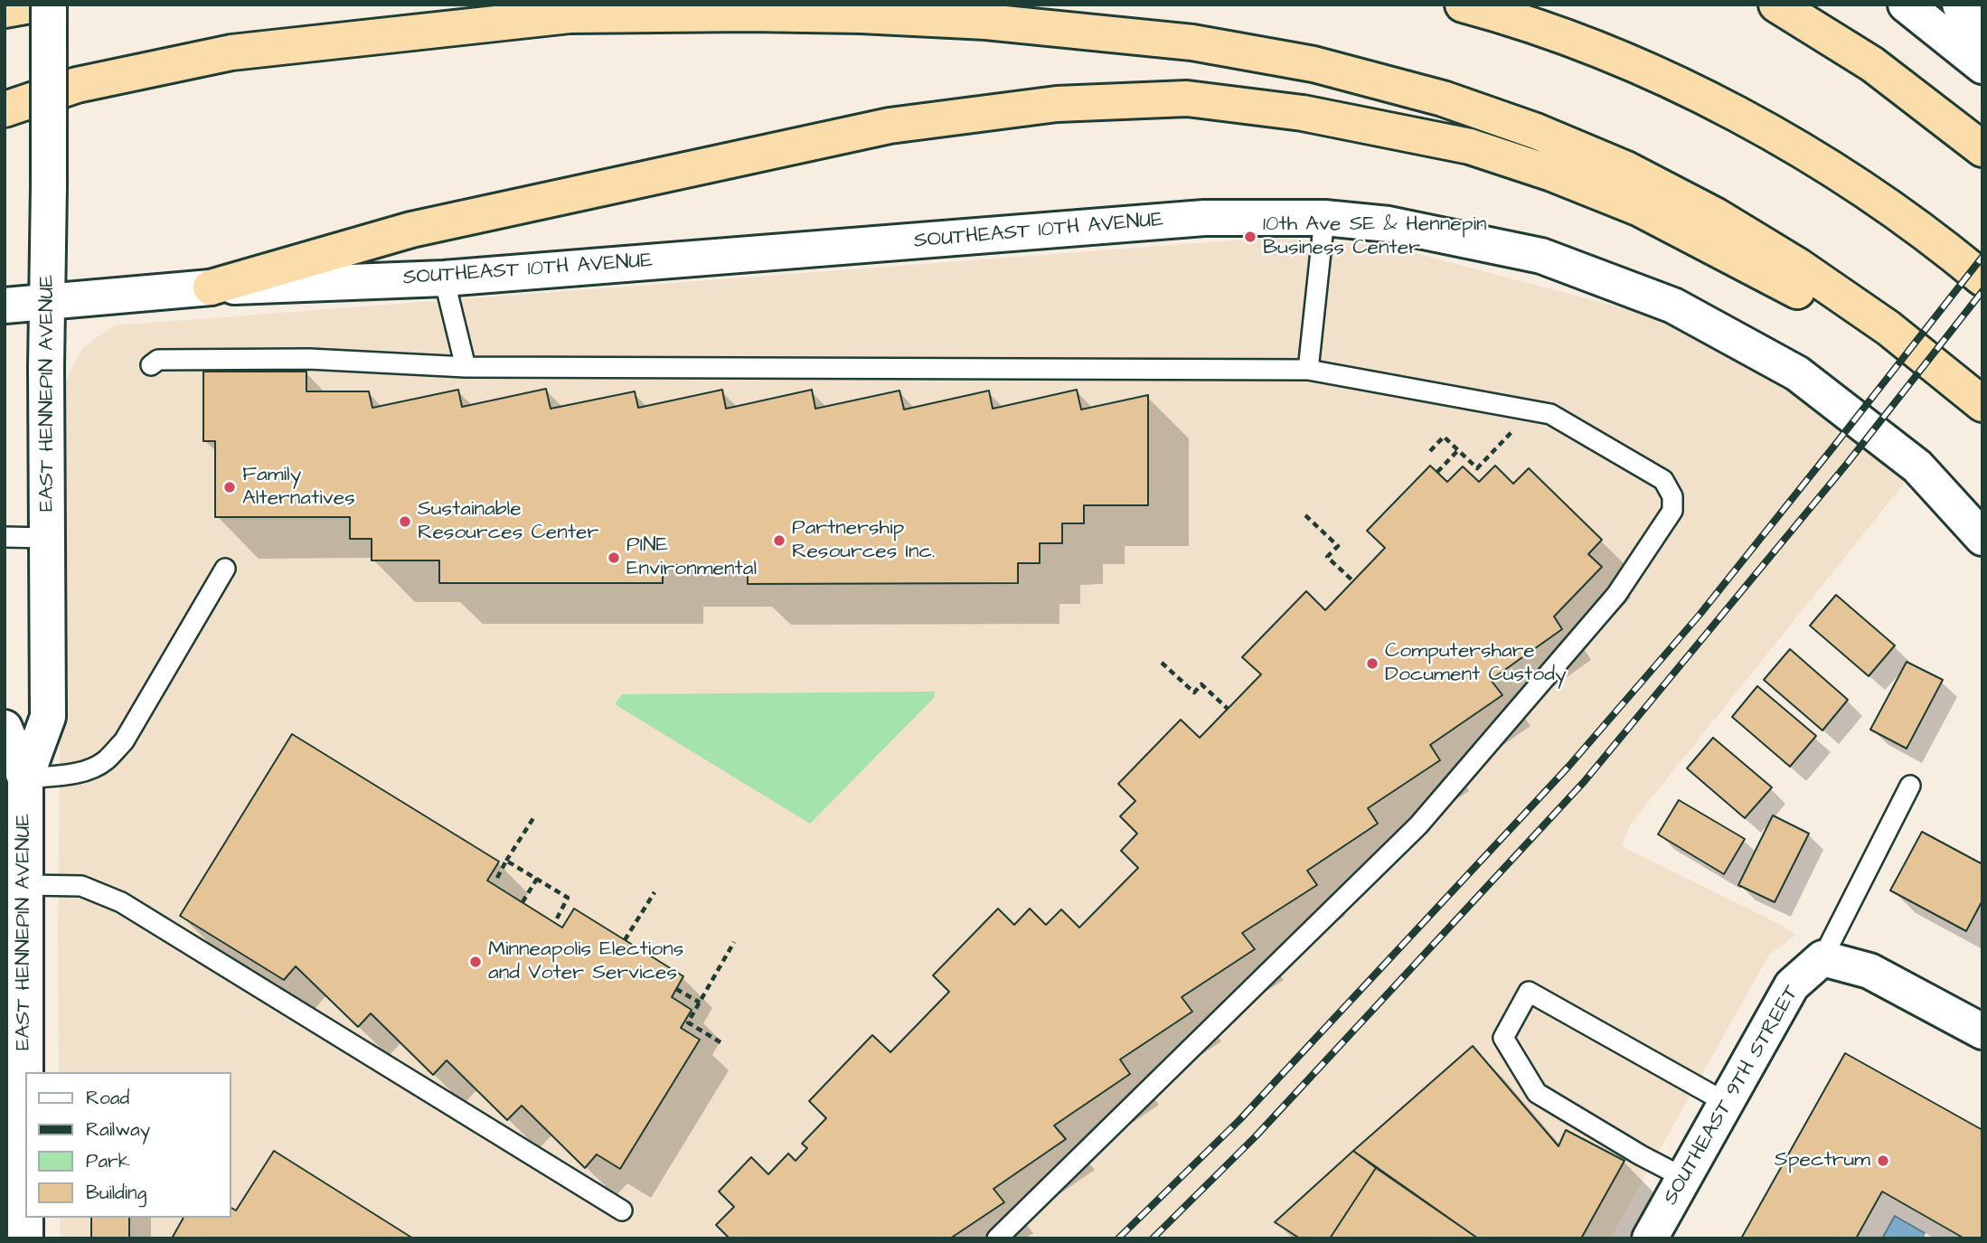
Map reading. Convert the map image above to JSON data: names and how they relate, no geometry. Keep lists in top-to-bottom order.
{
  "streets": {
    "street": ["SOUTHEAST 10TH AVENUE", "EAST HENNEPIN AVENUE", "SOUTHEAST 9TH STREET"]
  },
  "crossings": [
    ["SOUTHEAST 10TH AVENUE", "EAST HENNEPIN AVENUE"]
  ],
  "places": [
    "10th Ave SE & Hennepin Business Center",
    "Family Alternatives",
    "Sustainable Resources Center",
    "Partnership Resources Inc.",
    "PINE Environmental",
    "Computershare Document Custody",
    "Minneapolis Elections and Voter Services",
    "Spectrum"
  ],
  "legend": [
    "Road",
    "Railway",
    "Park",
    "Building"
  ]
}
